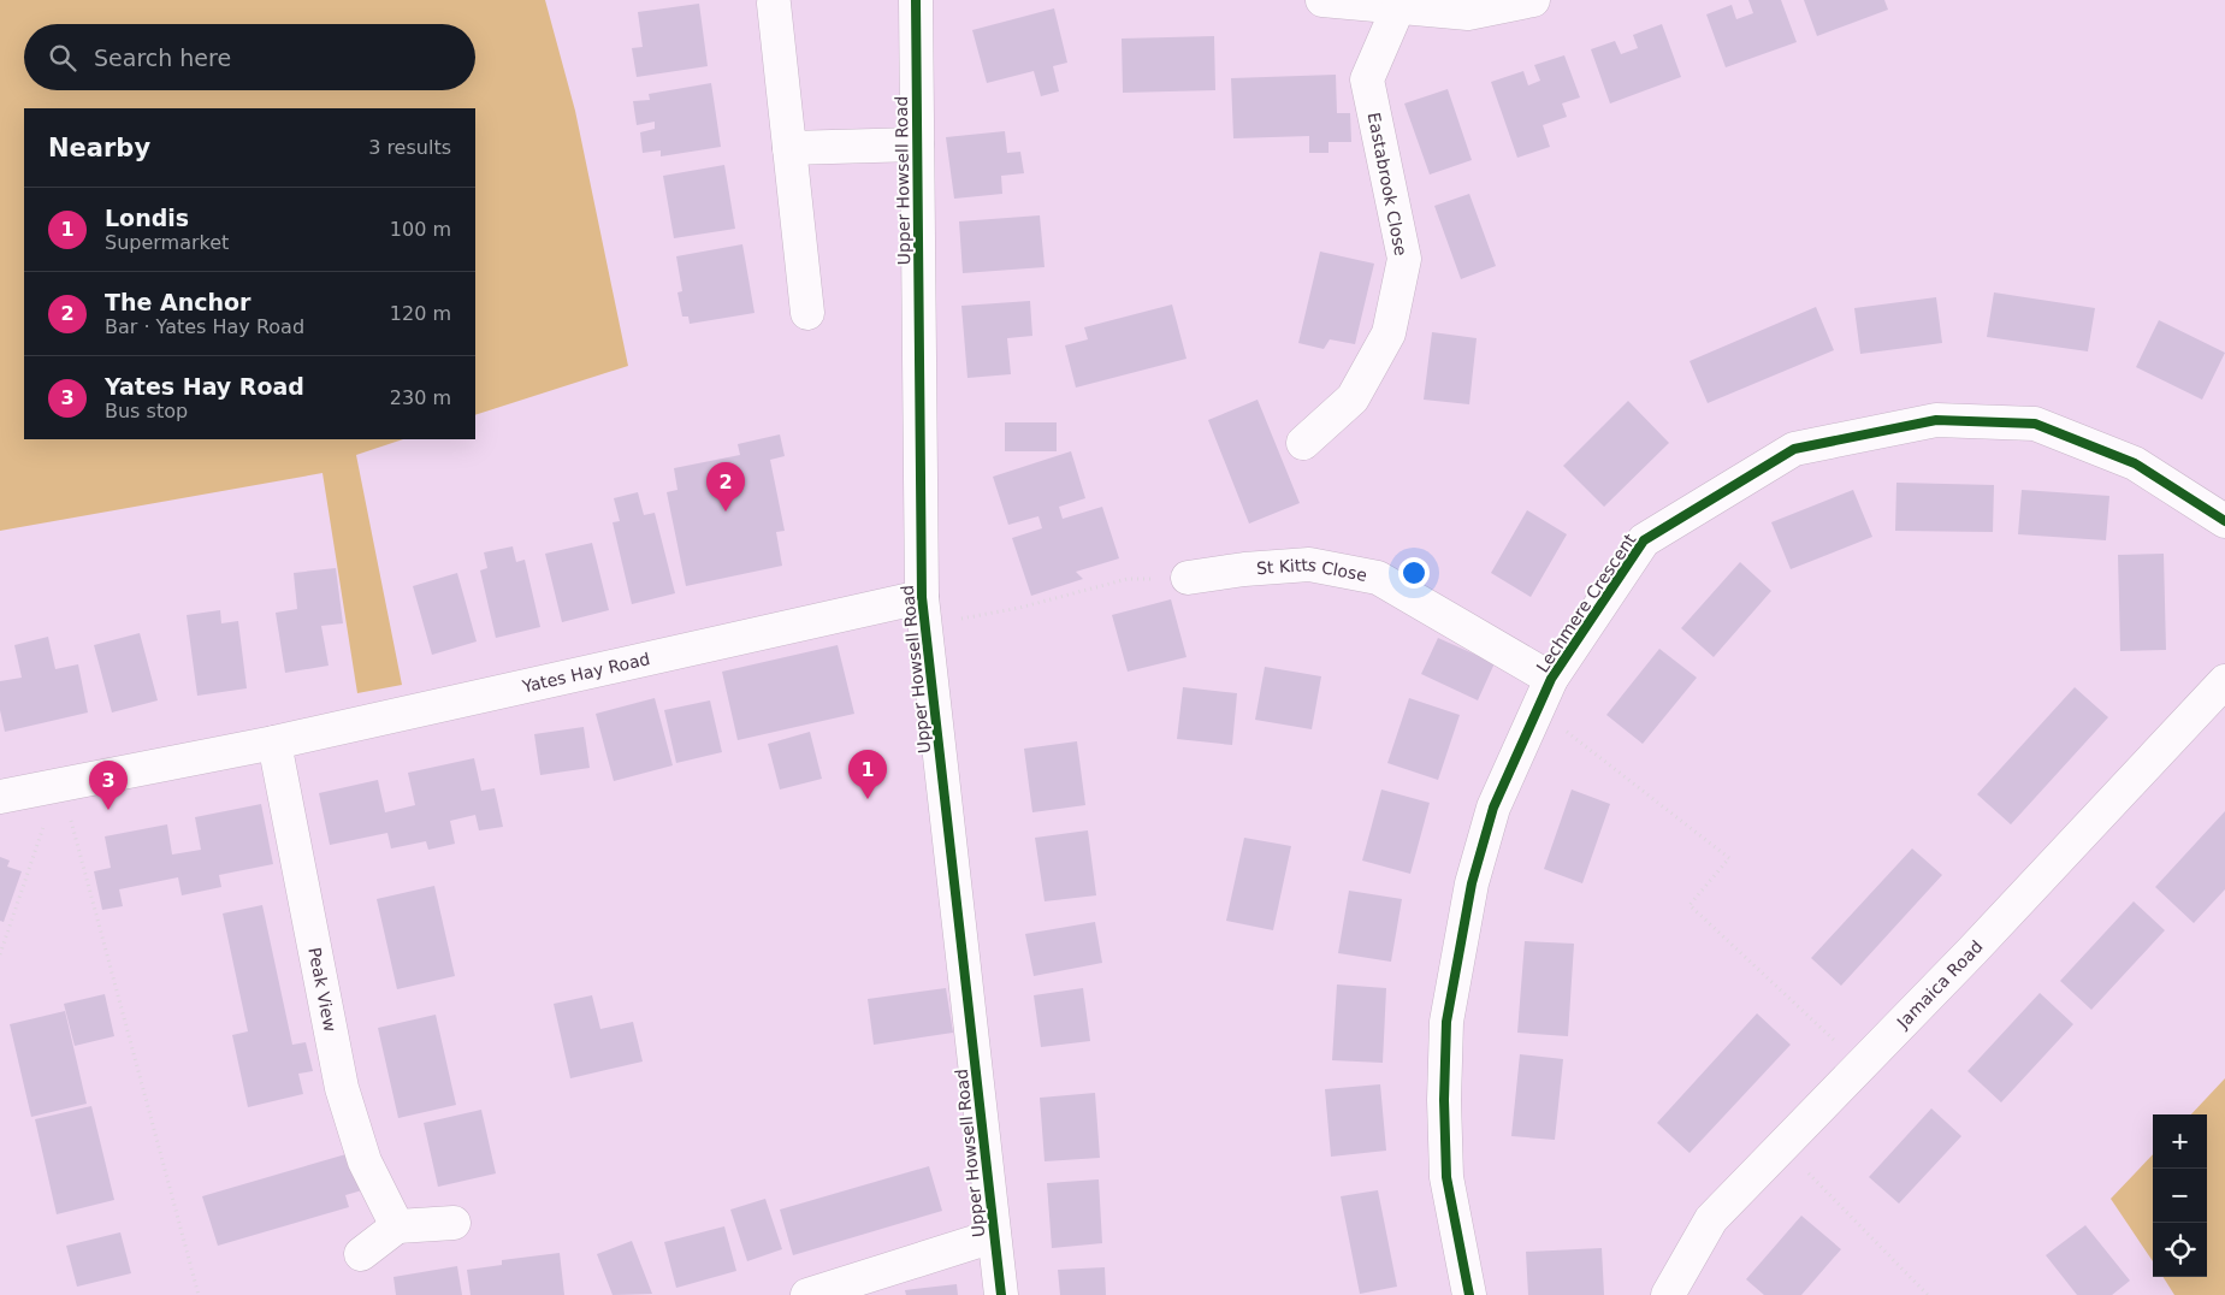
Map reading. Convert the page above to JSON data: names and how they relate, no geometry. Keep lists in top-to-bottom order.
{
  "streets": {
    "street": [
      "Upper Howsell Road",
      "Eastabrook Close",
      "St Kitts Close",
      "Lechmere Crescent",
      "Yates Hay Road",
      "Jamaica Road",
      "Peak View"
    ]
  },
  "crossings": [
    ["Upper Howsell Road", "Yates Hay Road"],
    ["St Kitts Close", "Lechmere Crescent"],
    ["Yates Hay Road", "Peak View"]
  ],
  "page": {
    "search": "Search here",
    "heading": ["Nearby", "3 results"],
    "list": [
      {
        "mark": "1",
        "name": "Londis",
        "note": "Supermarket",
        "value": "100 m"
      },
      {
        "mark": "2",
        "name": "The Anchor",
        "note": "Bar · Yates Hay Road",
        "value": "120 m"
      },
      {
        "mark": "3",
        "name": "Yates Hay Road",
        "note": "Bus stop",
        "value": "230 m"
      }
    ],
    "pins": ["2", "1", "3"],
    "map_buttons": ["+", "−"]
  }
}
